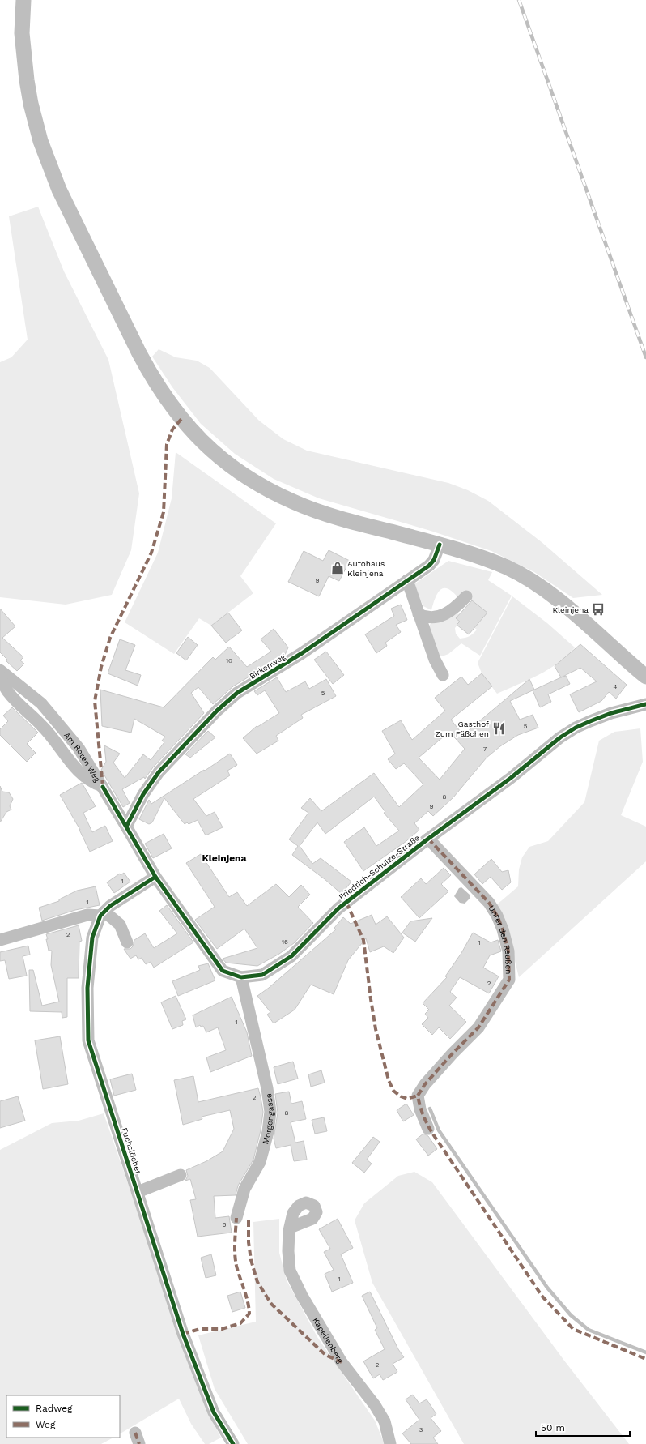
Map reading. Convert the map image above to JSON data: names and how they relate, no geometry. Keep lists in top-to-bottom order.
{
  "streets": {
    "street": [
      "Birkenweg",
      "Am Roten Weg",
      "Friedrich-Schulze-Straße",
      "Unter den Reußen",
      "Morgengasse",
      "Fuchslöcher",
      "Kapellenberg"
    ]
  },
  "crossings": [
    ["Birkenweg", "Am Roten Weg"],
    ["Am Roten Weg", "Friedrich-Schulze-Straße"],
    ["Friedrich-Schulze-Straße", "Unter den Reußen"],
    ["Friedrich-Schulze-Straße", "Morgengasse"]
  ],
  "districts": ["Kleinjena"],
  "places": {
    "shop": ["Autohaus Kleinjena"],
    "bus stop": ["Kleinjena"],
    "restaurant": ["Gasthof Zum Fäßchen"]
  },
  "house_numbers": [
    "9",
    "10",
    "4",
    "5",
    "5",
    "7",
    "8",
    "9",
    "1",
    "1",
    "2",
    "16",
    "1",
    "2",
    "1",
    "2",
    "8",
    "6",
    "1",
    "2",
    "3"
  ],
  "legend": ["Radweg", "Weg"],
  "scale_bar": "50 m"
}
